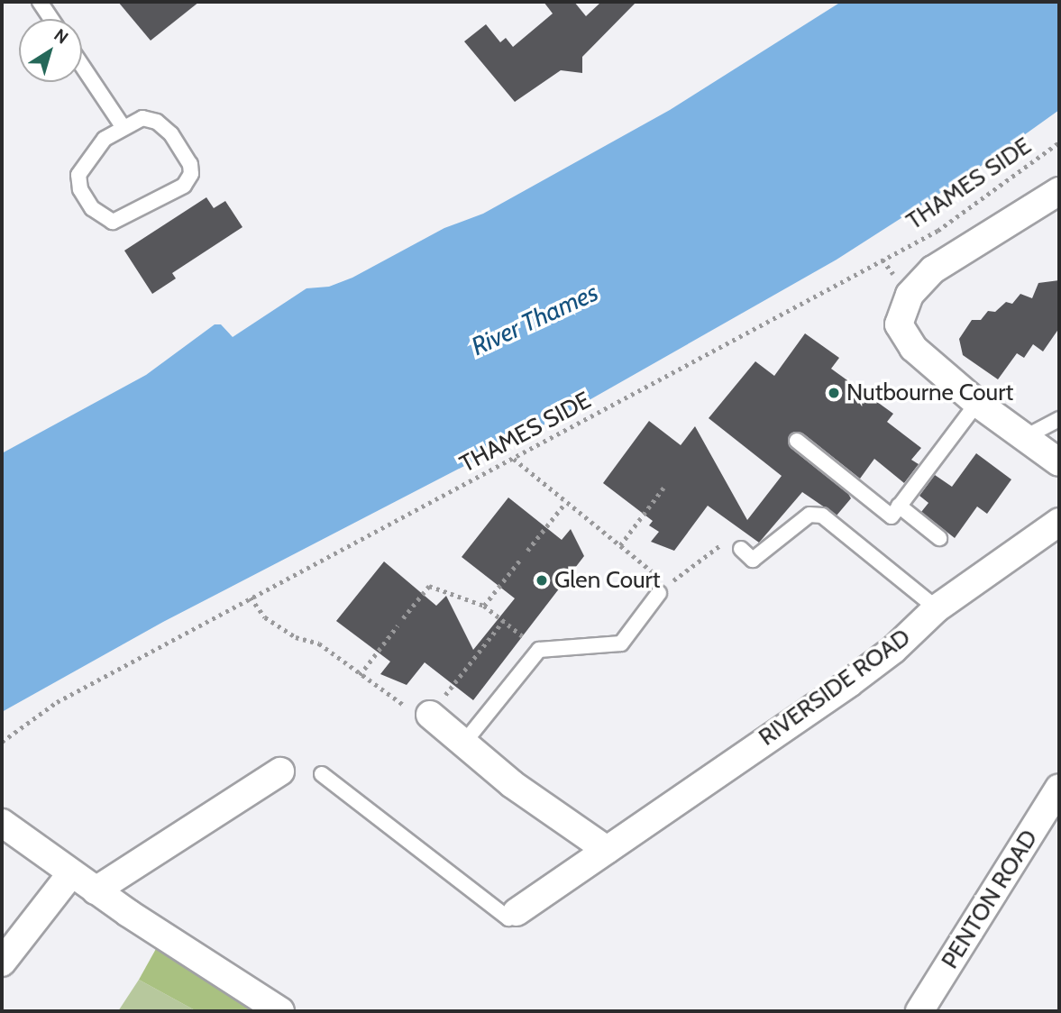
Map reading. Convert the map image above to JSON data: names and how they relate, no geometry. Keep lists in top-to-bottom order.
{
  "streets": {
    "street": ["RIVERSIDE ROAD", "PENTON ROAD"],
    "path": ["THAMES SIDE"]
  },
  "water": ["River Thames"],
  "places": ["Nutbourne Court", "Glen Court"],
  "north": "top right"
}
